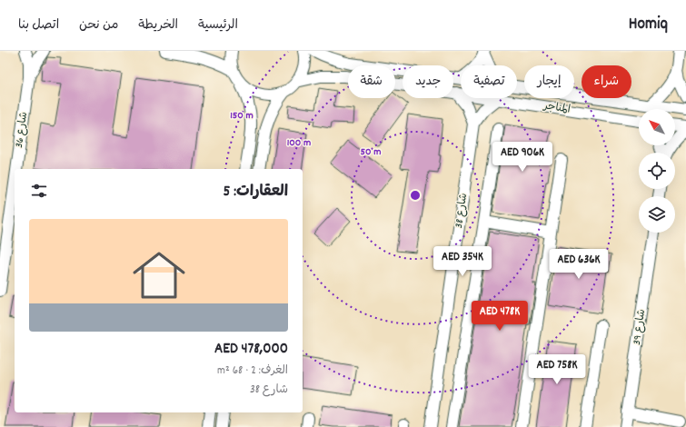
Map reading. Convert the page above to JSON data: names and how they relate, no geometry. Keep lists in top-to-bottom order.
{
  "streets": {
    "street": [
      "المناجر",
      "شارع 36",
      "شارع 38",
      "شارع 39"
    ]
  },
  "crossings": [
    ["المناجر", "شارع 38"]
  ],
  "north": "top left",
  "page": {
    "header": "Homiq",
    "nav": [
      "الرئيسية",
      "الخريطة",
      "من نحن",
      "اتصل بنا"
    ],
    "chip": [
      "شراء",
      "إيجار",
      "تصفية",
      "جديد",
      "شقة"
    ],
    "price": [
      "AED 906K",
      "AED 354K",
      "AED 636K",
      "AED 478K",
      "AED 758K"
    ],
    "heading": "العقارات: 5",
    "list": [
      {
        "name": "AED 478,000",
        "note": "الغرف: 2 · 68 m² · شارع 38"
      }
    ]
  },
  "rings": ["150 m", "100 m", "50 m"]
}
